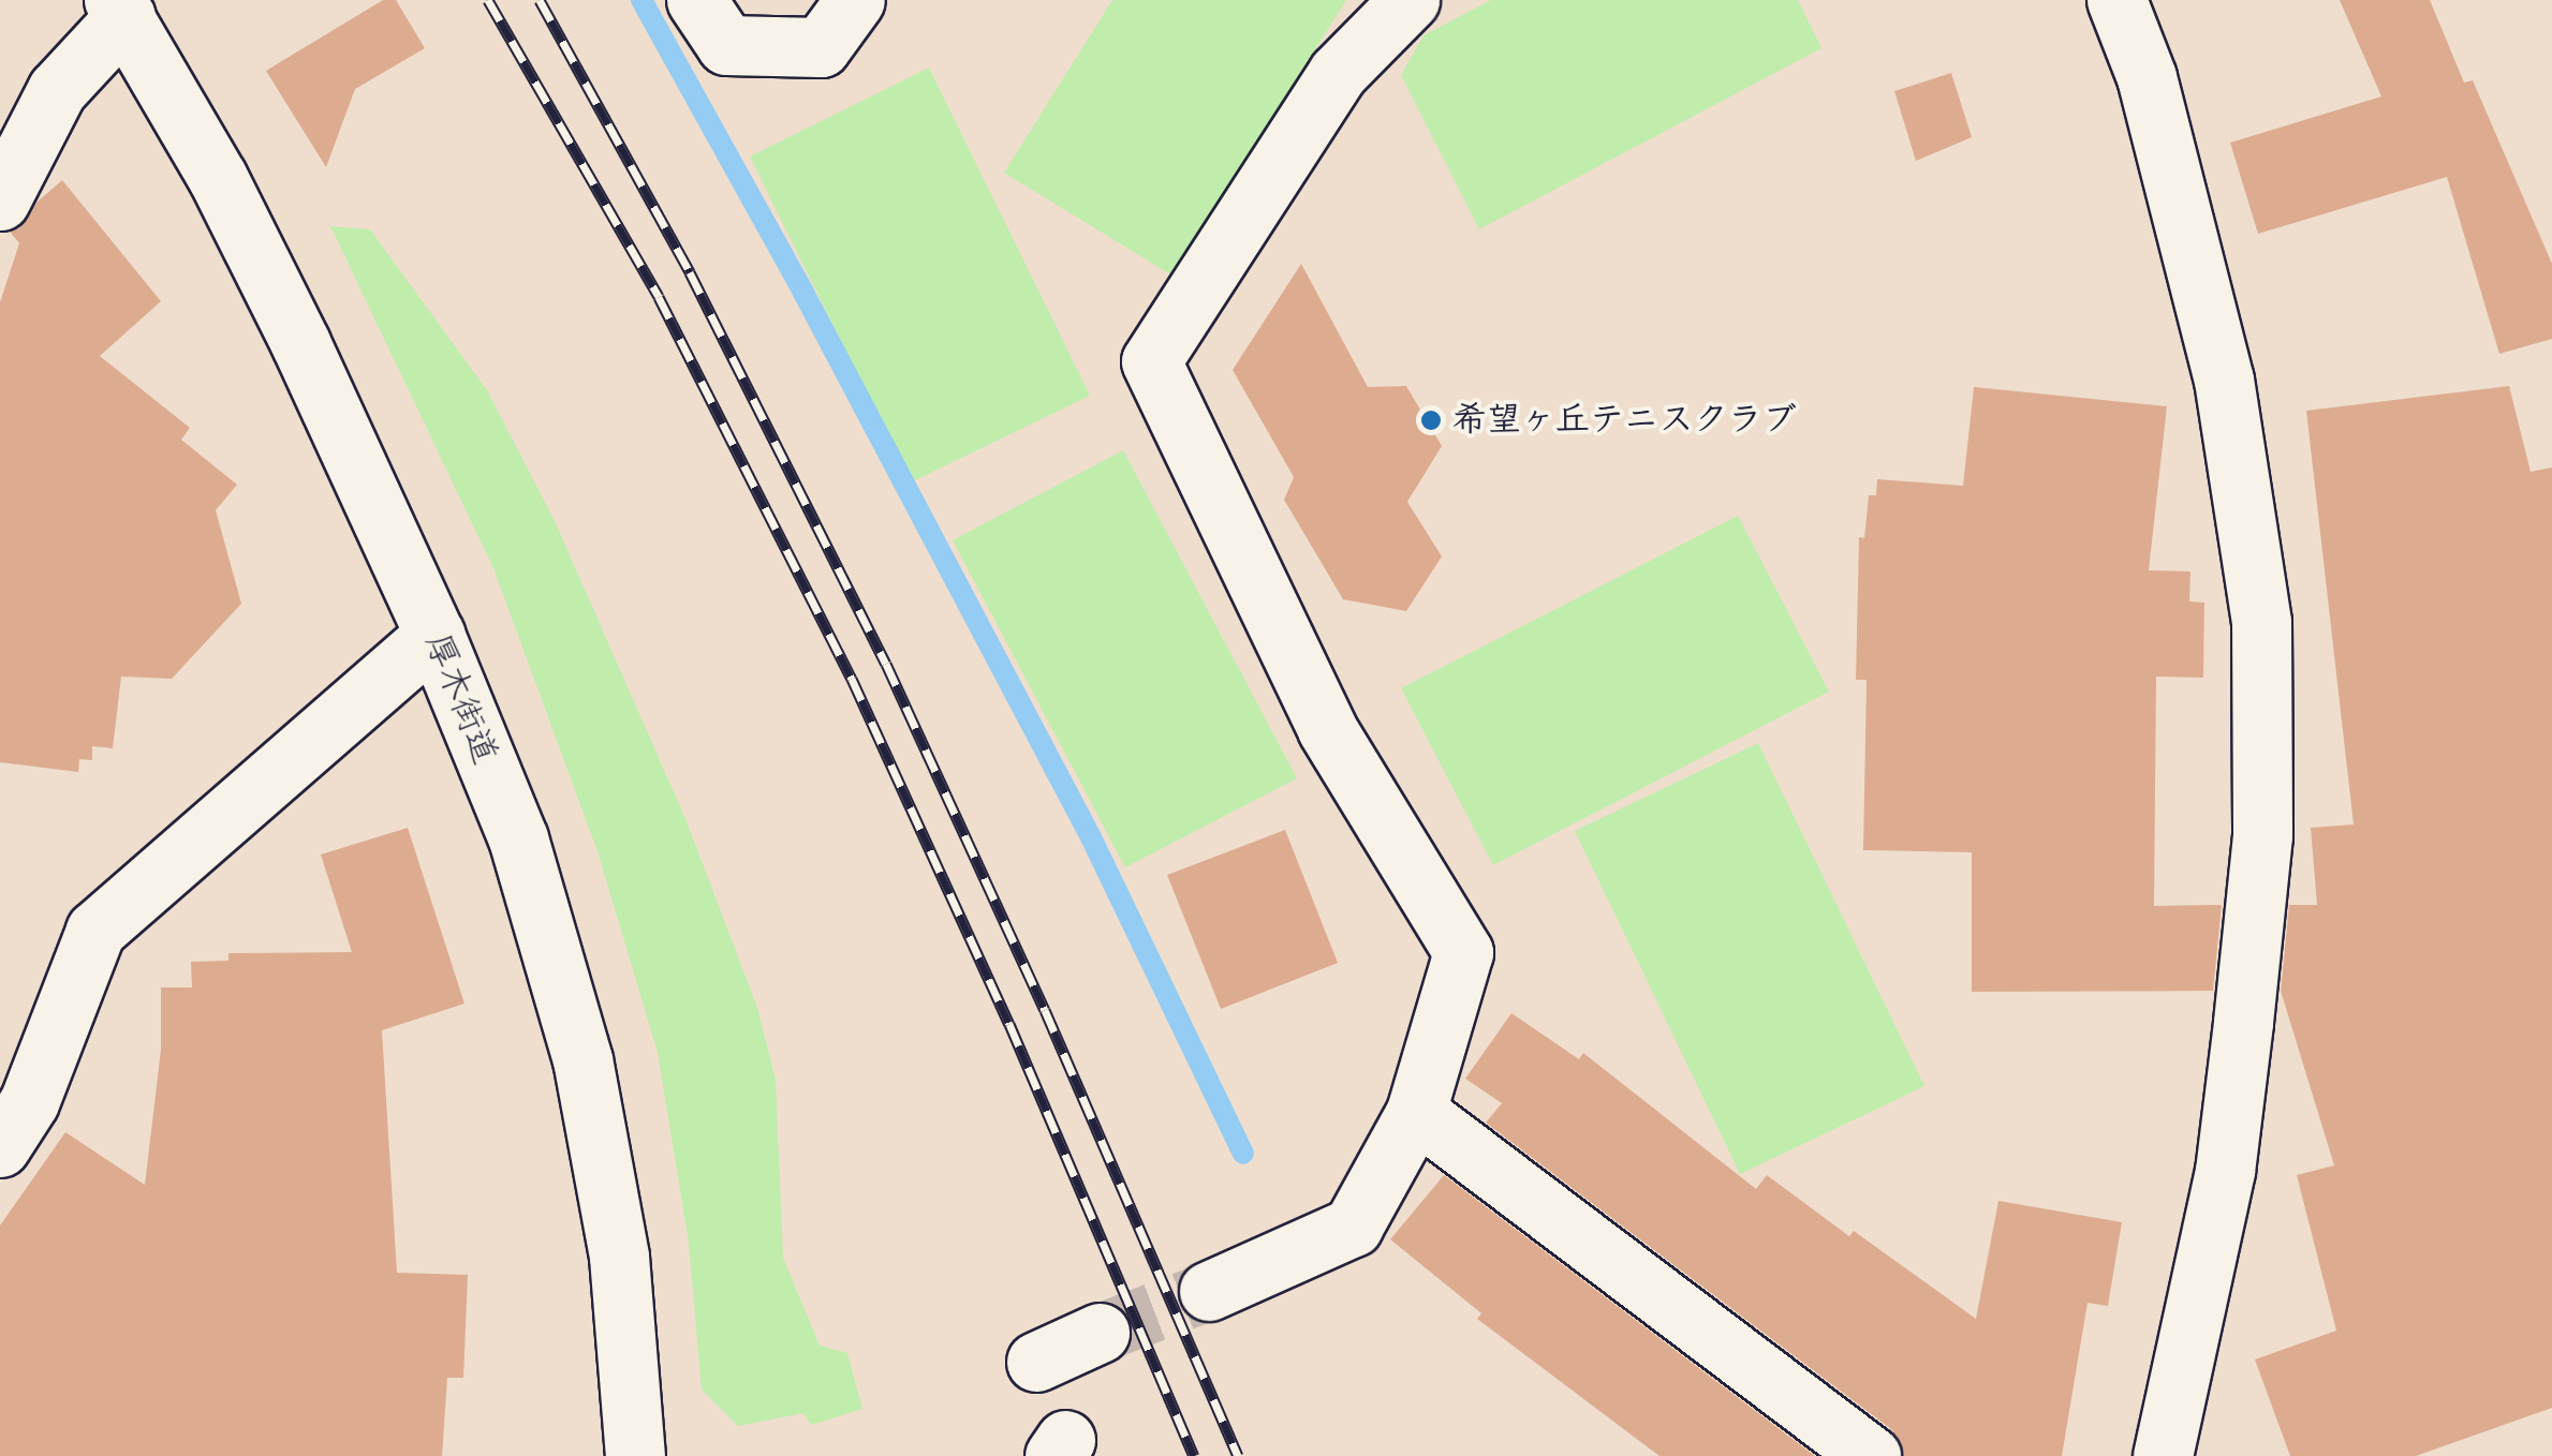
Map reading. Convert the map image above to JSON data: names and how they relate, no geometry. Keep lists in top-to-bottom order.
{
  "streets": {
    "street": ["厚木街道"]
  },
  "places": ["希望ヶ丘テニスクラブ"]
}
